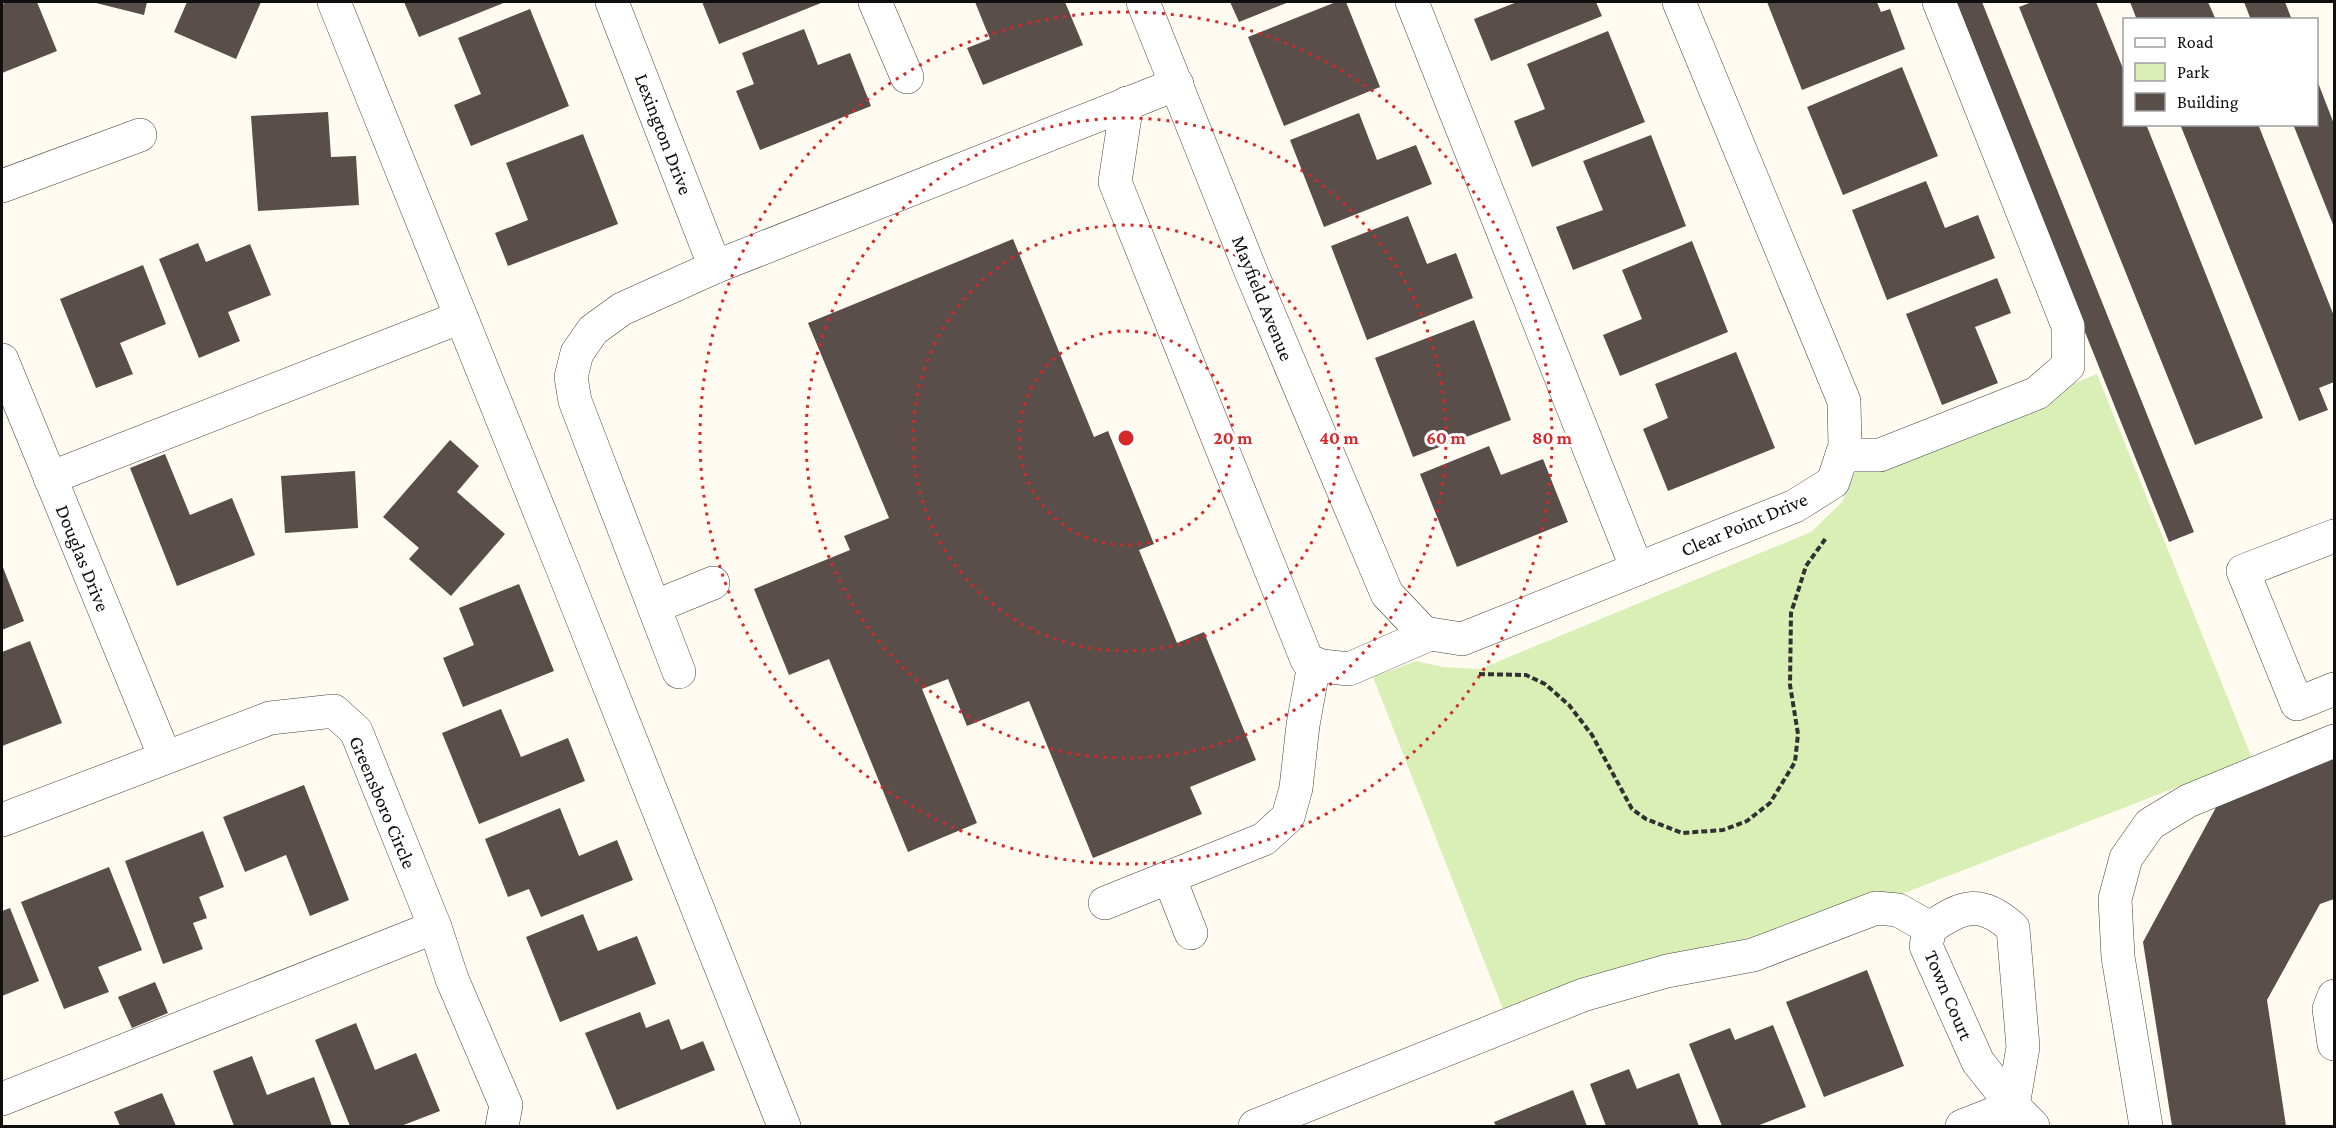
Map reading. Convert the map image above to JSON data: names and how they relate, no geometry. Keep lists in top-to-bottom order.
{
  "streets": {
    "street": [
      "Lexington Drive",
      "Mayfield Avenue",
      "Clear Point Drive",
      "Douglas Drive",
      "Greensboro Circle",
      "Town Court"
    ]
  },
  "crossings": [
    ["Mayfield Avenue", "Clear Point Drive"],
    ["Douglas Drive", "Greensboro Circle"]
  ],
  "legend": ["Road", "Park", "Building"],
  "rings": [
    "20 m",
    "40 m",
    "60 m",
    "80 m"
  ]
}
